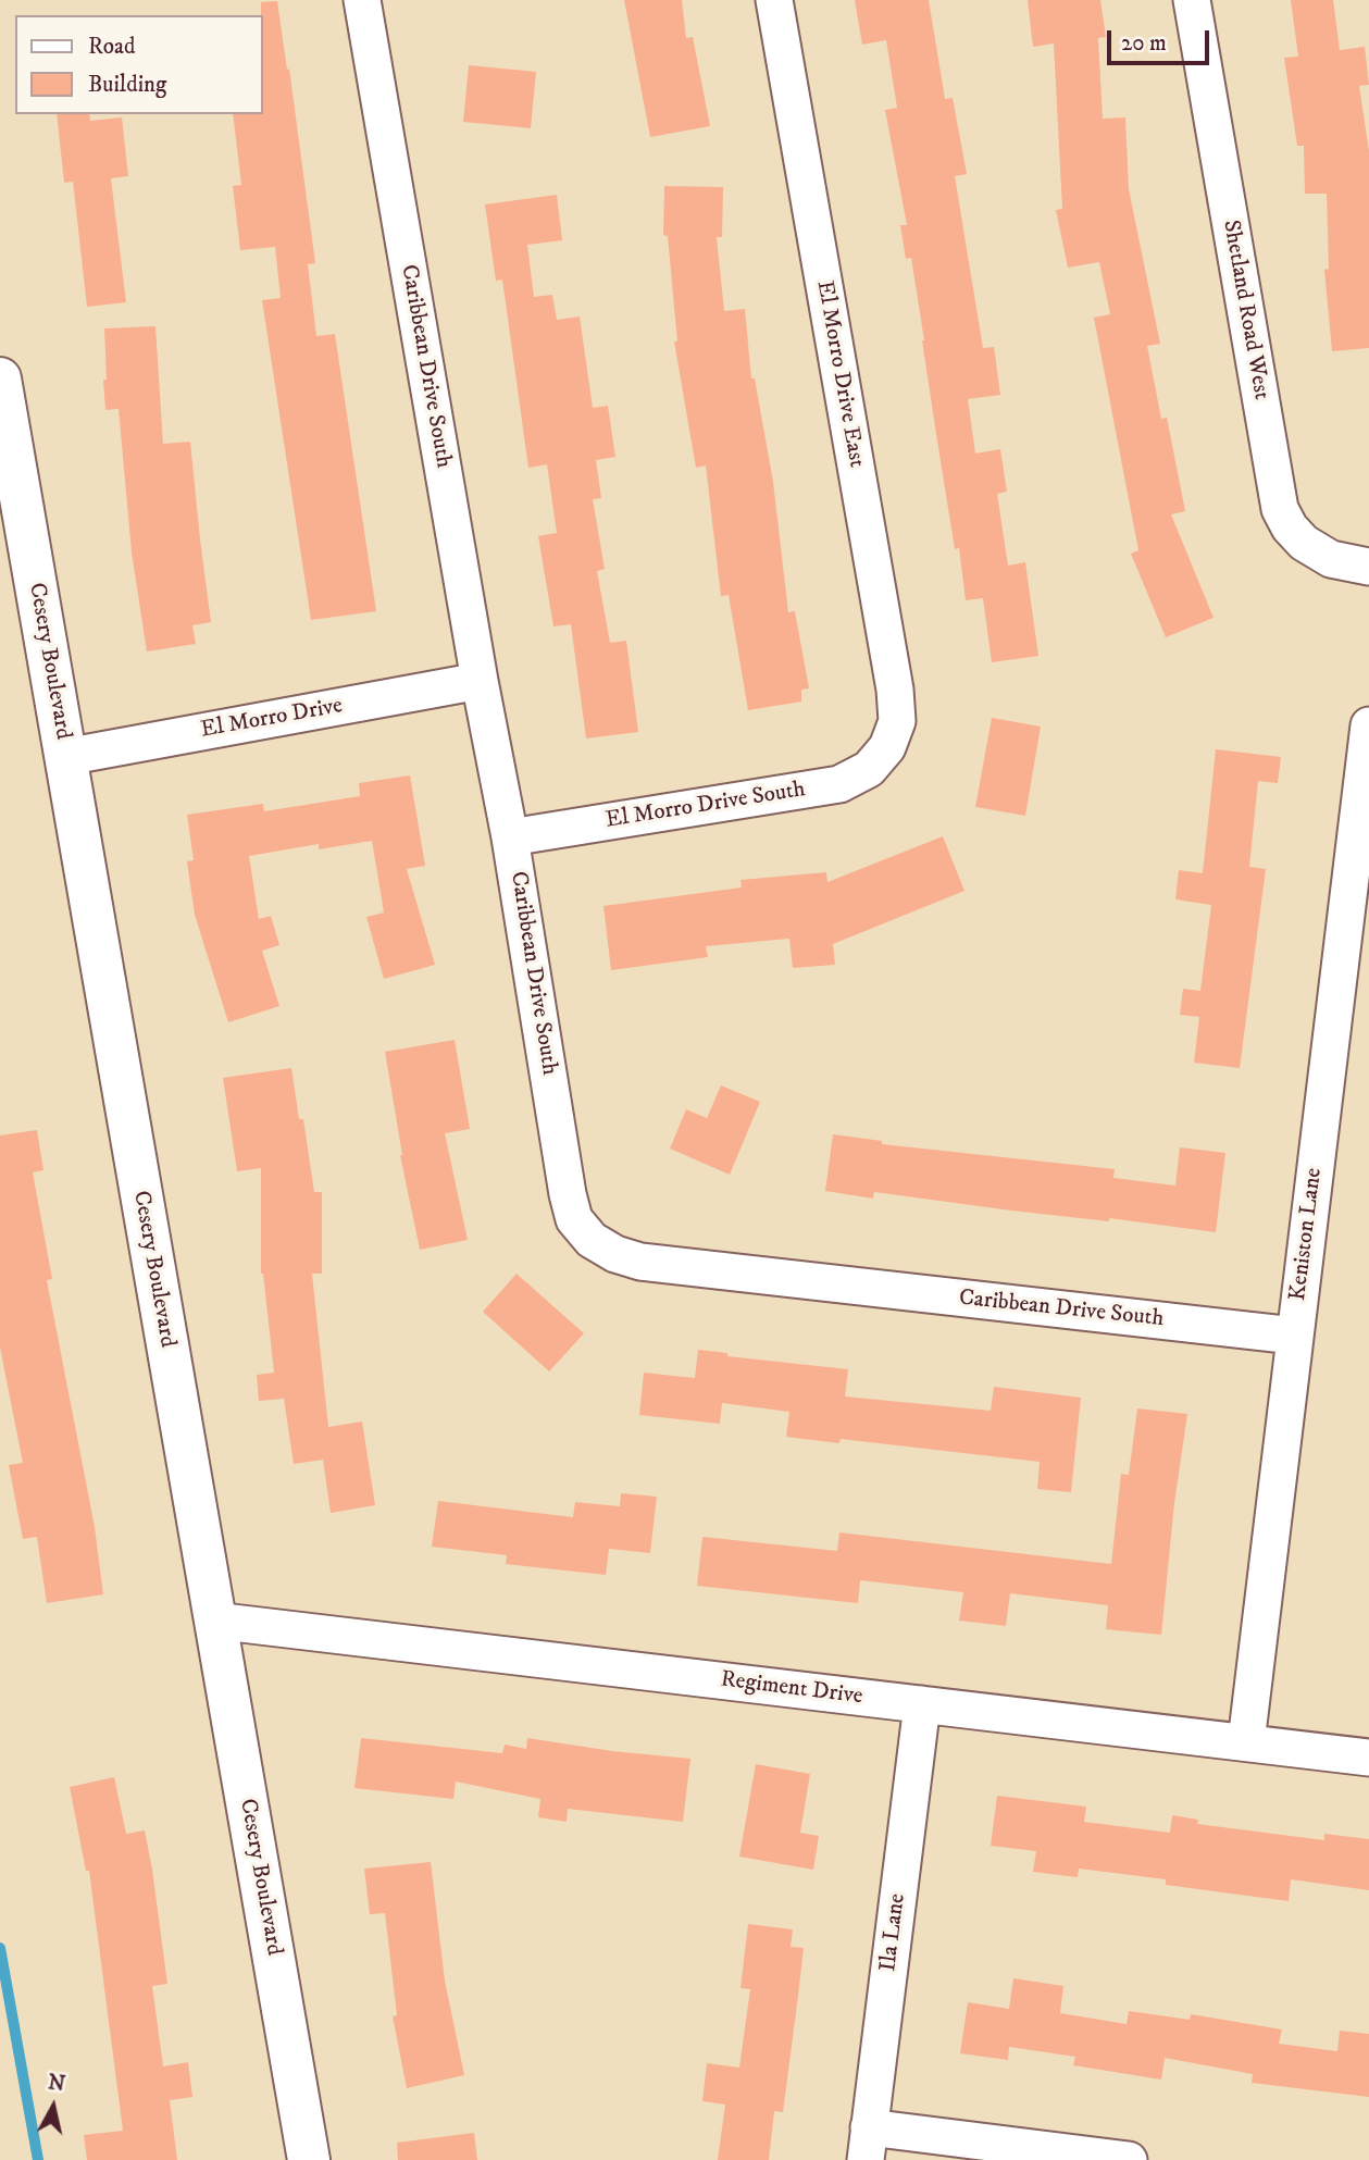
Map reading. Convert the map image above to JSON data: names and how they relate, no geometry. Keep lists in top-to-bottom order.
{
  "streets": {
    "main road": ["Cesery Boulevard"],
    "street": [
      "Shetland Road West",
      "Caribbean Drive South",
      "El Morro Drive East",
      "El Morro Drive",
      "El Morro Drive South",
      "Keniston Lane",
      "Regiment Drive",
      "Ila Lane"
    ]
  },
  "crossings": [
    ["Caribbean Drive South", "El Morro Drive"],
    ["Caribbean Drive South", "El Morro Drive South"],
    ["Caribbean Drive South", "Keniston Lane"],
    ["El Morro Drive East", "El Morro Drive South"],
    ["Cesery Boulevard", "El Morro Drive"],
    ["Cesery Boulevard", "Regiment Drive"],
    ["Keniston Lane", "Regiment Drive"],
    ["Regiment Drive", "Ila Lane"]
  ],
  "legend": ["Road", "Building"],
  "scale_bar": "20 m",
  "north": "top"
}
